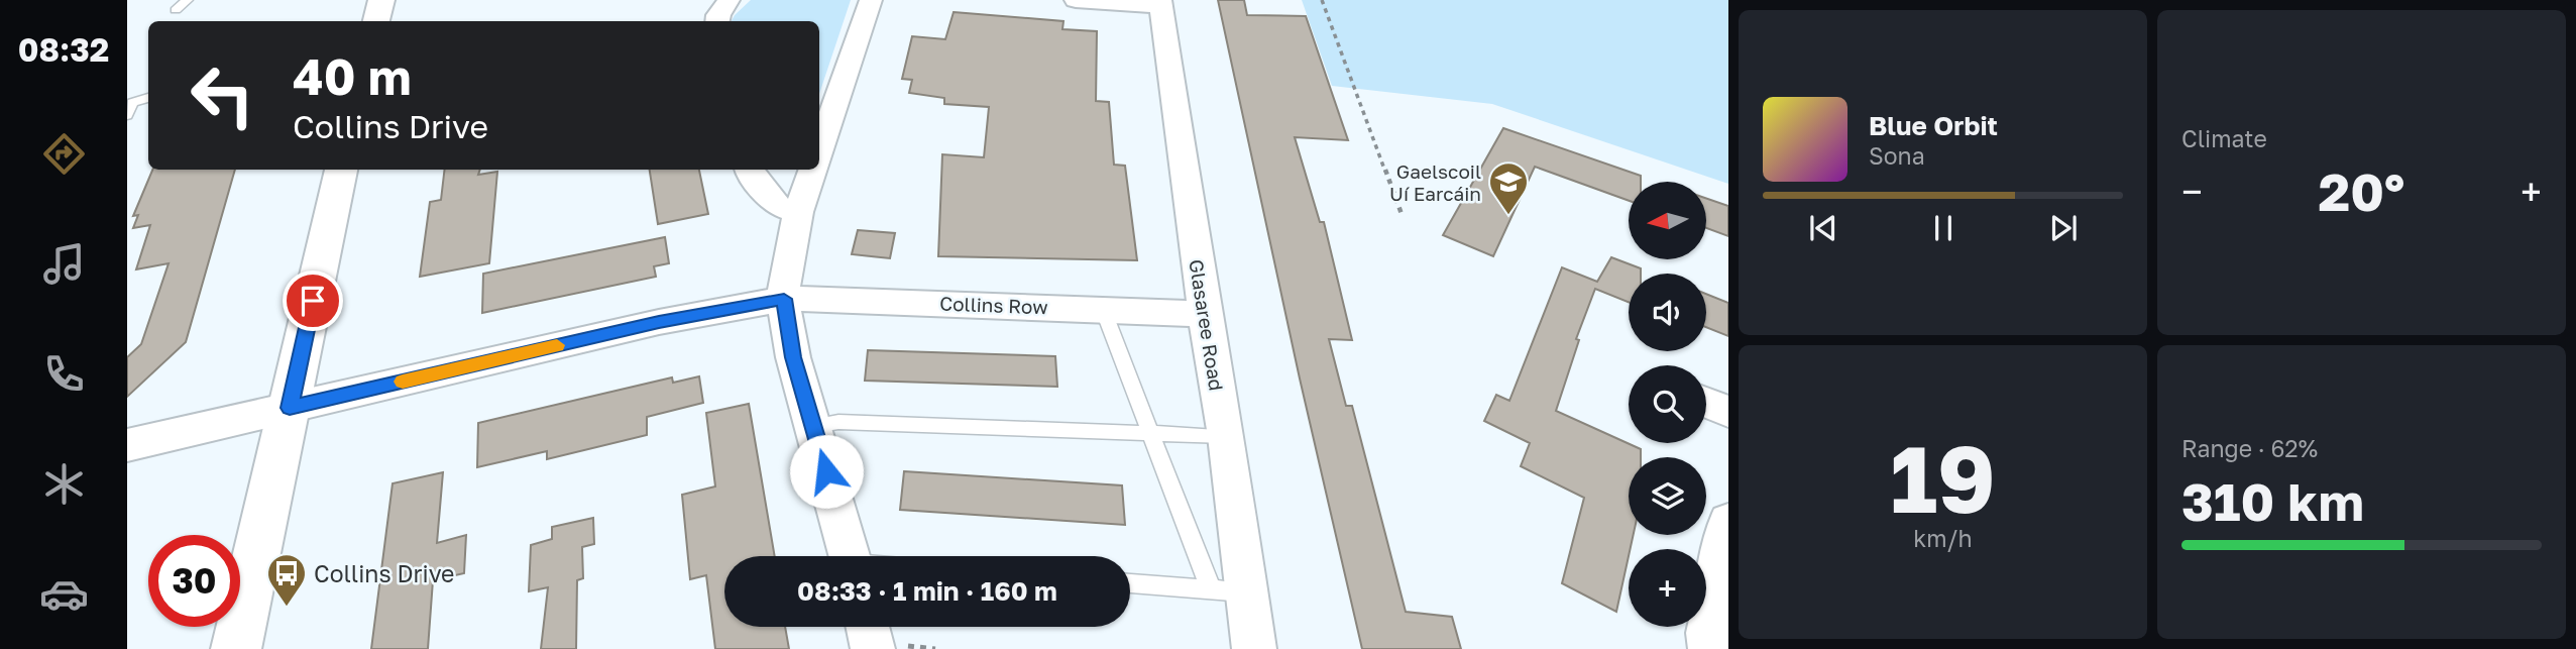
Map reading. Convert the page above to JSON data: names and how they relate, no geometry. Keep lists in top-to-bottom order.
{
  "streets": {
    "street": ["Collins Row", "Glasaree Road"]
  },
  "crossings": [
    ["Collins Row", "Glasaree Road"]
  ],
  "places": {
    "school or university": ["Gaelscoil Uí Earcáin"],
    "bus stop": ["Collins Drive"]
  },
  "north": "left",
  "page": {
    "tabs": "08:32",
    "tile": [
      "Climate",
      ["19", "km/h"],
      ["Range · 62%", "310 km"]
    ],
    "turn": ["40 m", "Collins Drive"],
    "song": ["Blue Orbit", "Sona"],
    "heat": ["−", "20°", "+"],
    "map_buttons": "+",
    "limit": "30",
    "trip": "08:33 · 1 min · 160 m"
  }
}
